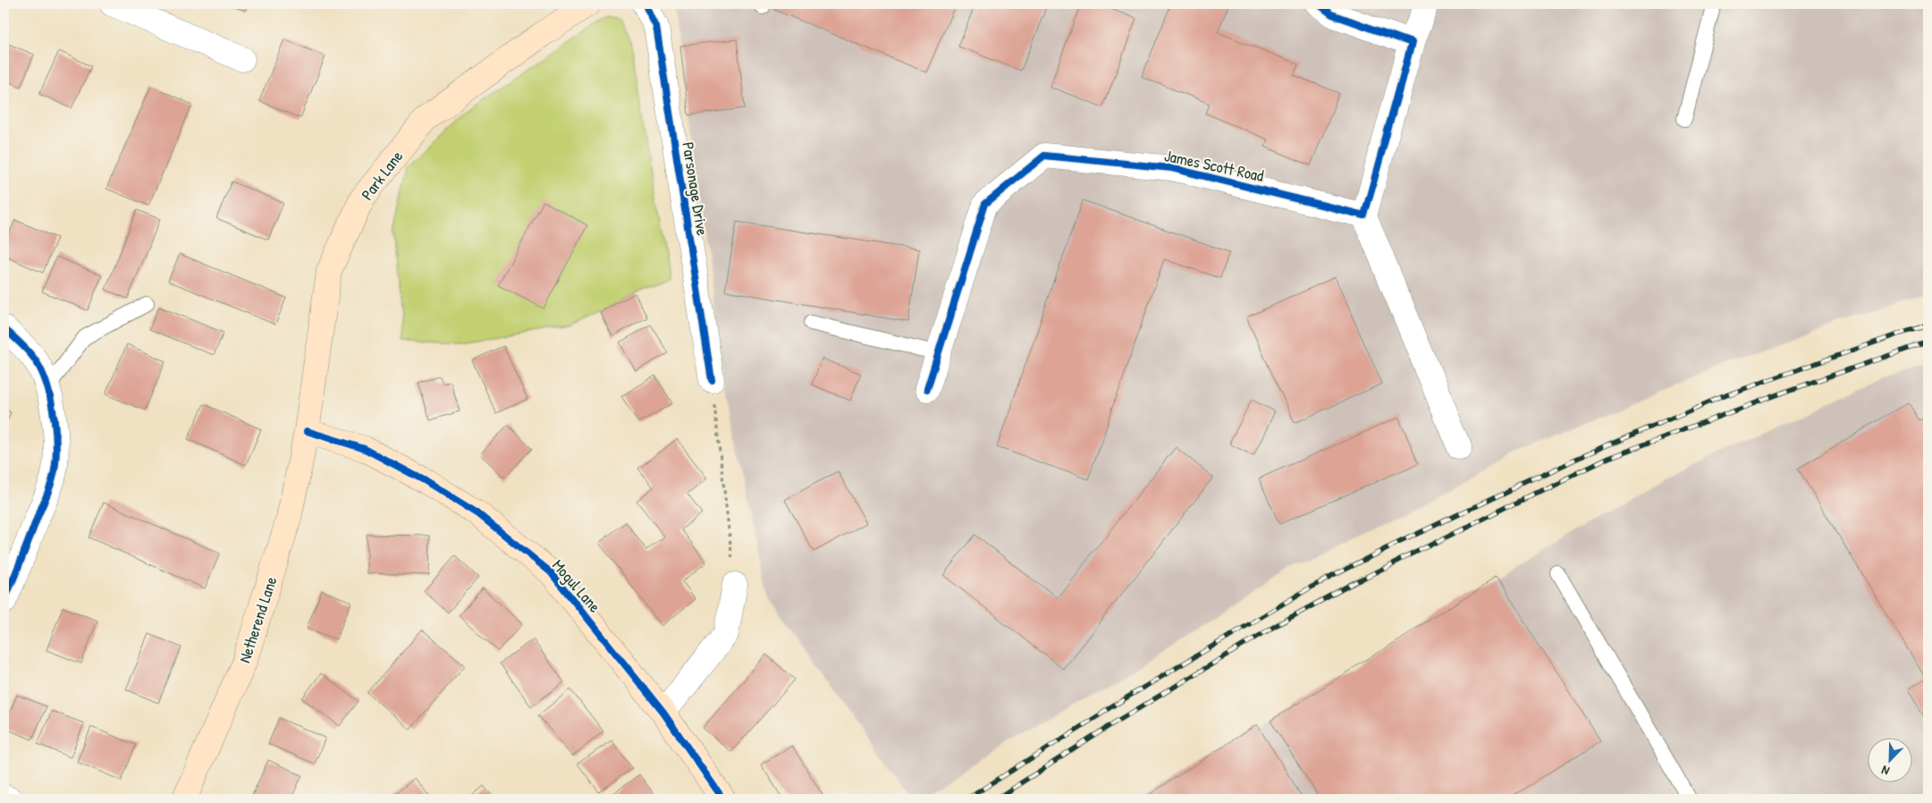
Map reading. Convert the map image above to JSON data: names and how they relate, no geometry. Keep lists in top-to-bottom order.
{
  "streets": {
    "main road": ["Park Lane", "Mogul Lane", "Netherend Lane"],
    "street": ["James Scott Road", "Parsonage Drive"]
  },
  "crossings": [
    ["Park Lane", "Mogul Lane"],
    ["Park Lane", "Netherend Lane"],
    ["Mogul Lane", "Netherend Lane"]
  ],
  "north": "bottom left"
}
